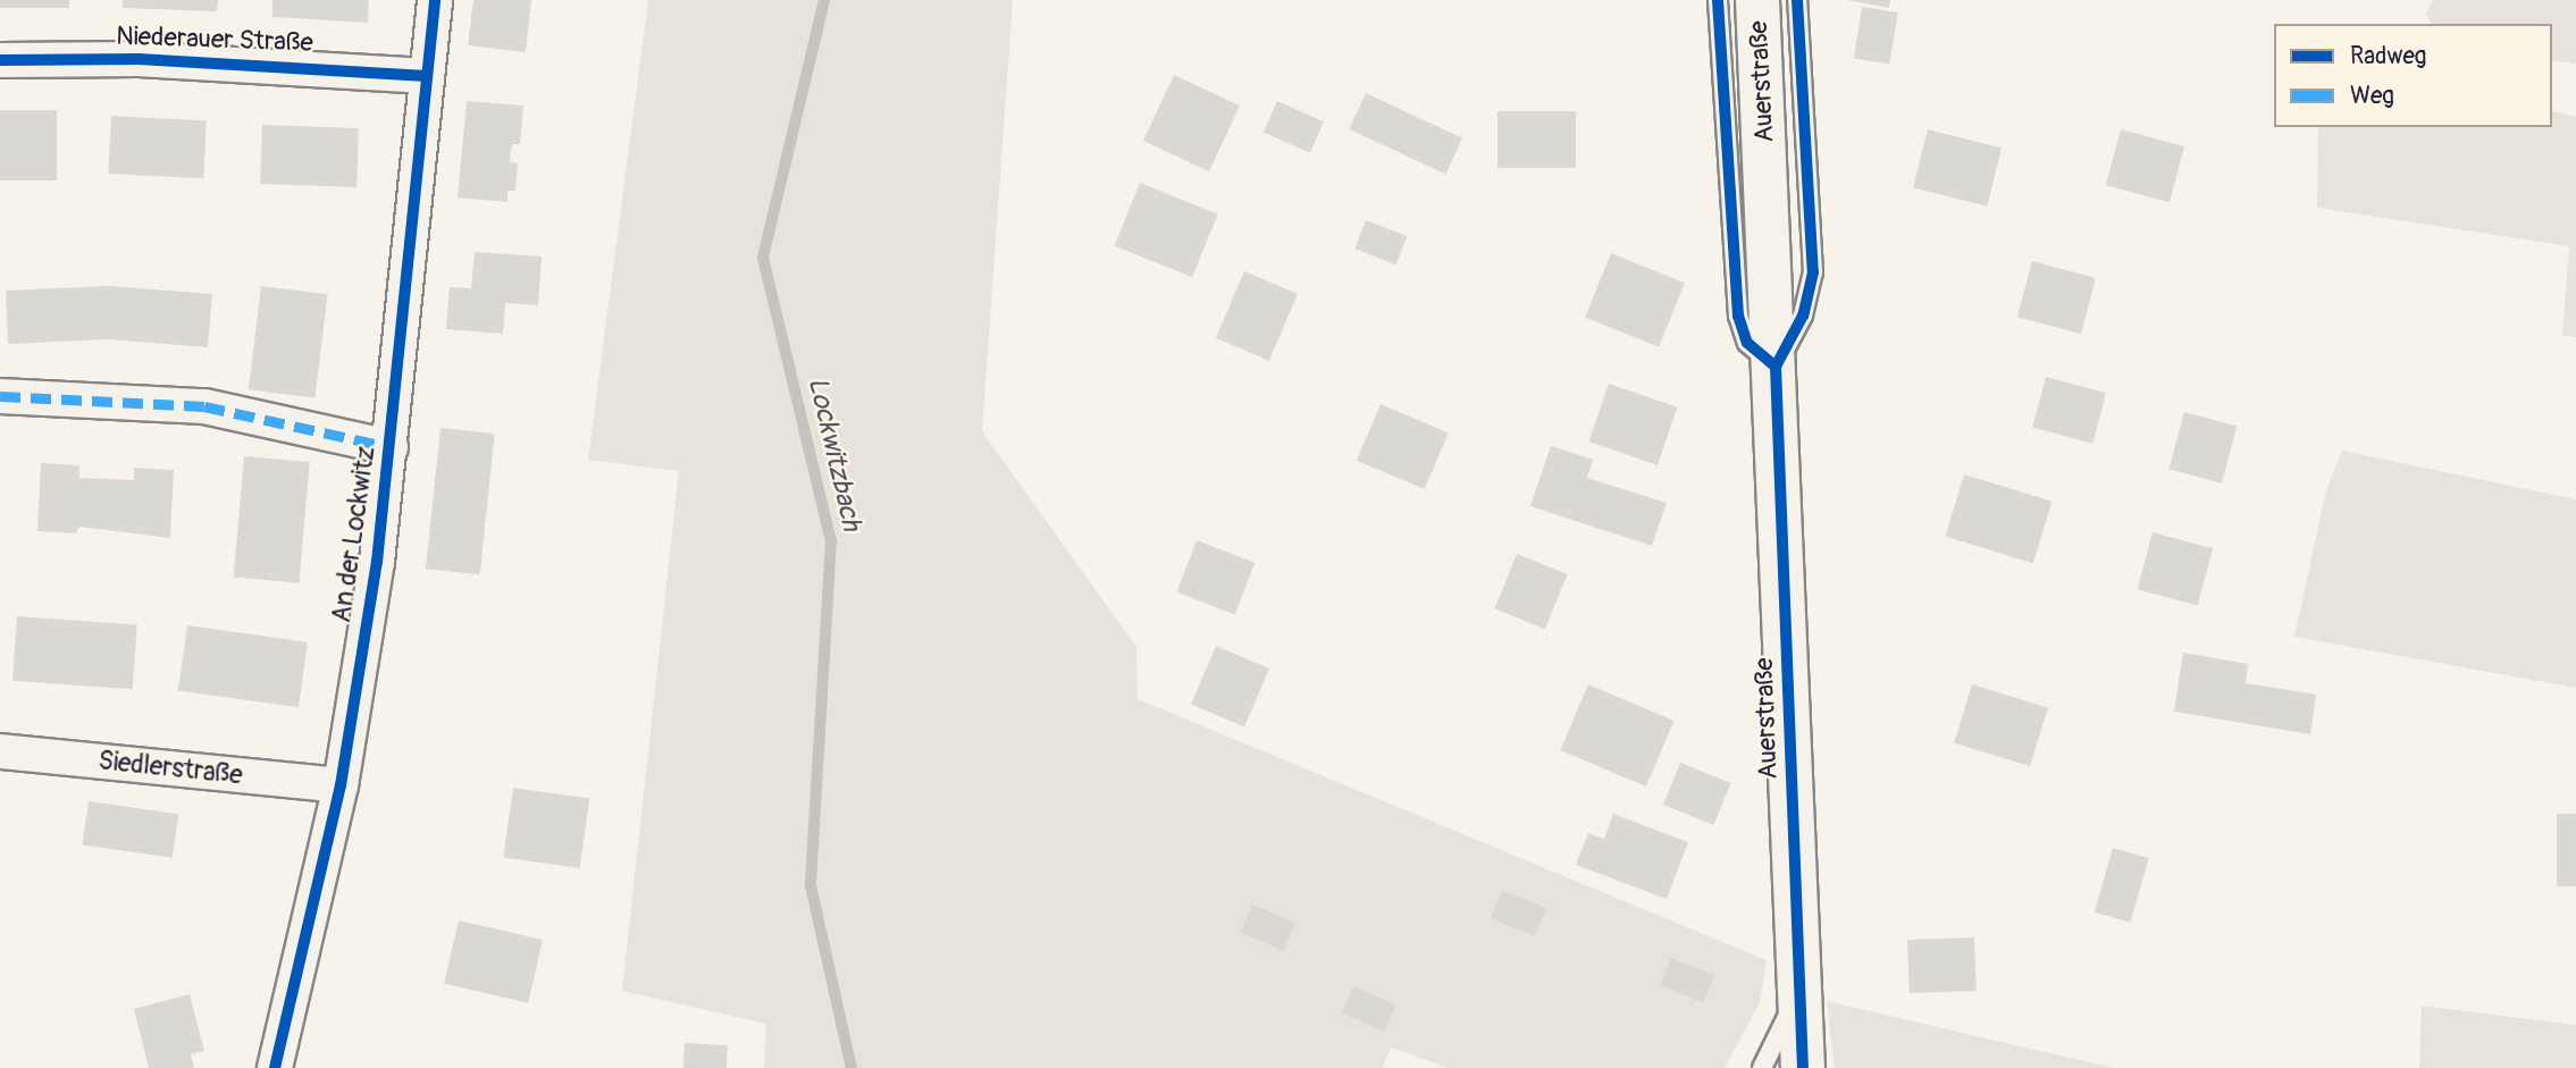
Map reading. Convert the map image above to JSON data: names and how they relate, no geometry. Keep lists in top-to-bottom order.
{
  "streets": {
    "street": [
      "Niederauer Straße",
      "Auerstraße",
      "An der Lockwitz",
      "Siedlerstraße"
    ]
  },
  "crossings": [
    ["Niederauer Straße", "An der Lockwitz"],
    ["An der Lockwitz", "Siedlerstraße"]
  ],
  "water": ["Lockwitzbach"],
  "legend": ["Radweg", "Weg"]
}
